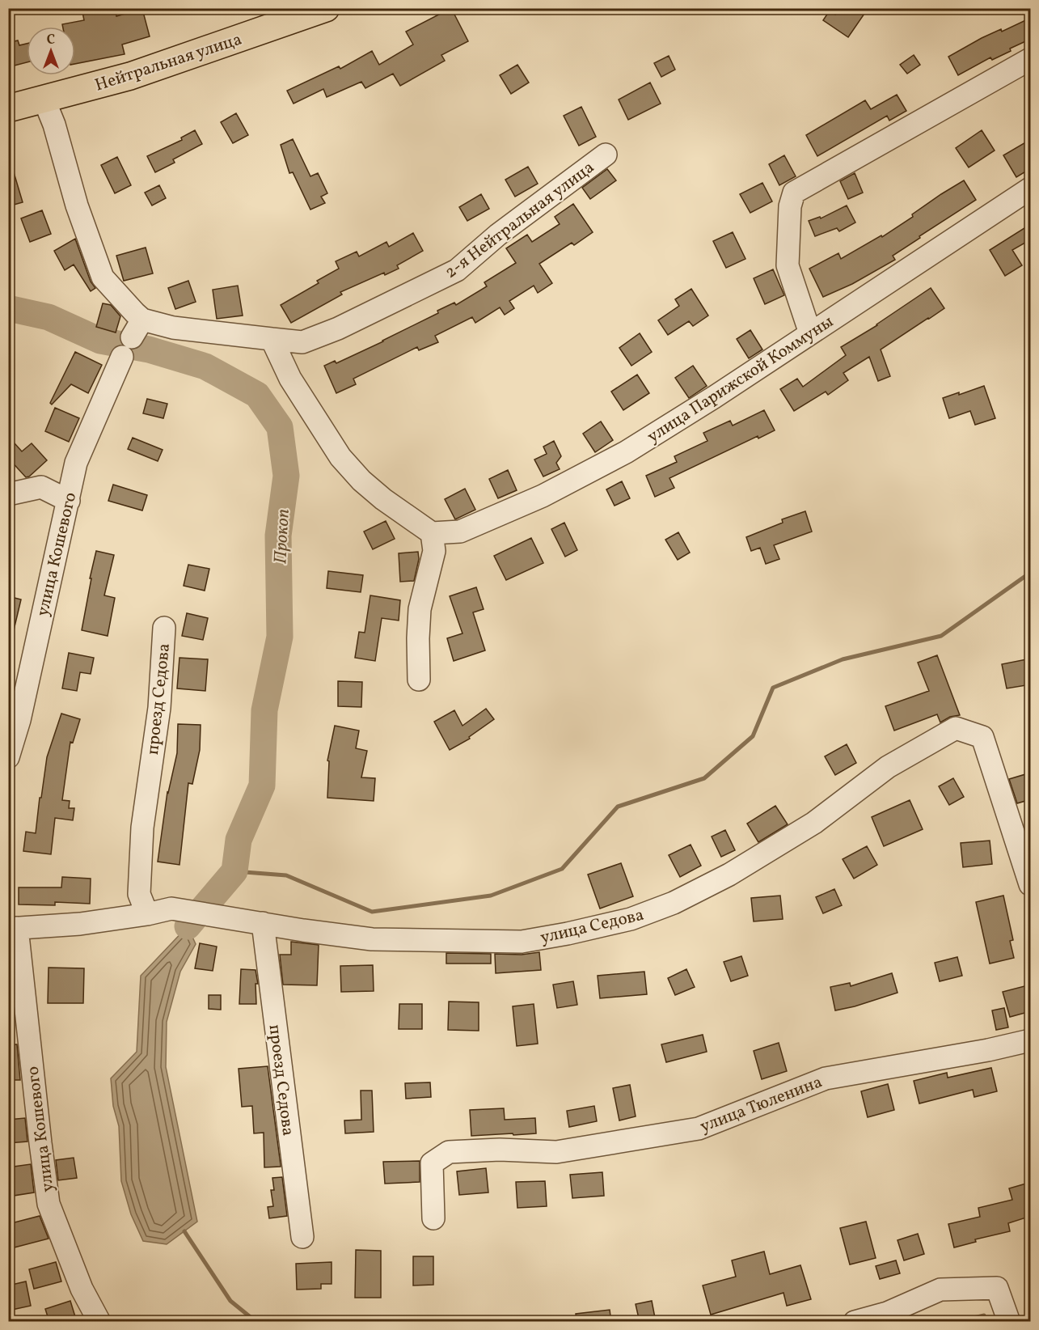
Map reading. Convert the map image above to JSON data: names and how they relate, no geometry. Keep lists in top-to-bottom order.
{
  "streets": {
    "main road": ["Нейтральная улица"],
    "street": [
      "2-я Нейтральная улица",
      "улица Парижской Коммуны",
      "улица Кошевого",
      "проезд Седова",
      "улица Седова",
      "улица Тюленина"
    ]
  },
  "crossings": [
    ["улица Кошевого", "проезд Седова"],
    ["улица Кошевого", "улица Седова"],
    ["проезд Седова", "улица Седова"]
  ],
  "water": ["Прокоп"],
  "north": "top"
}
